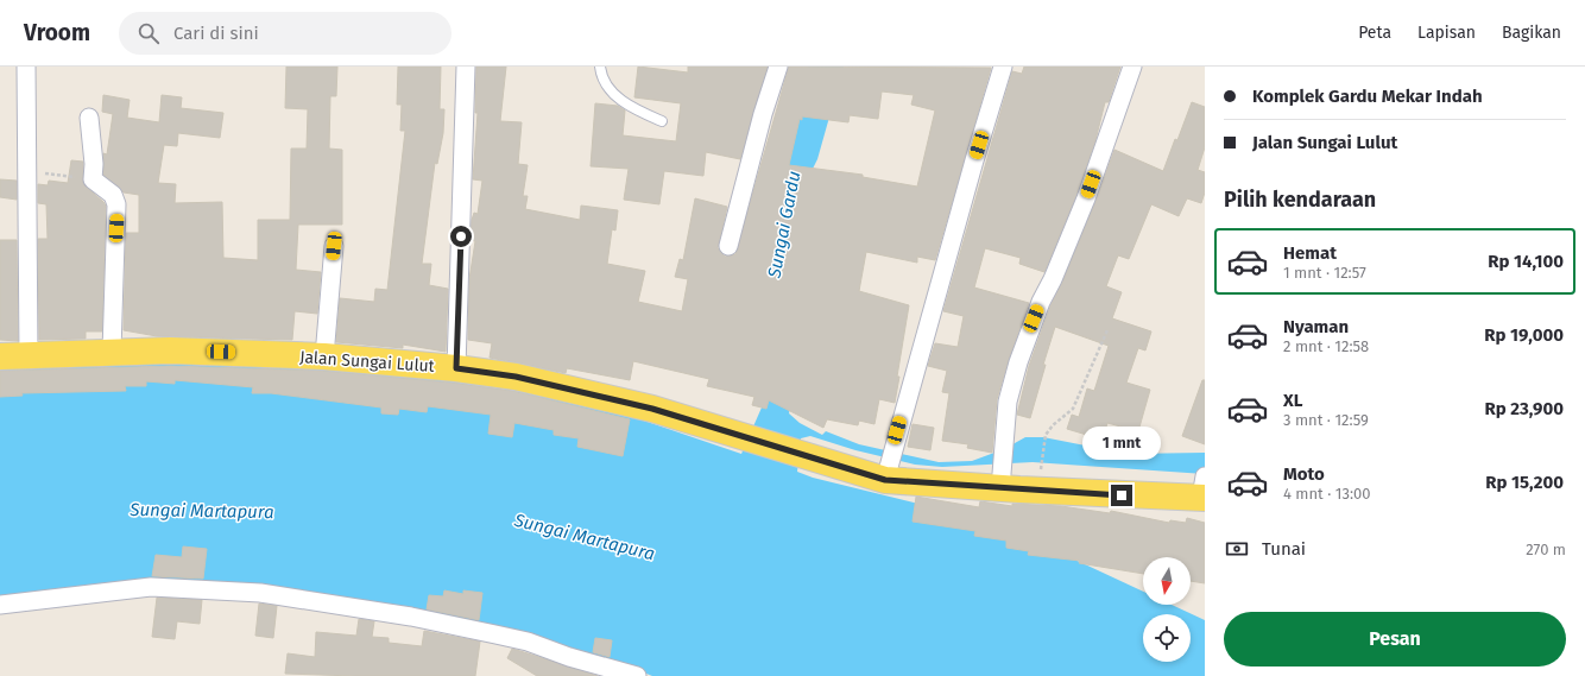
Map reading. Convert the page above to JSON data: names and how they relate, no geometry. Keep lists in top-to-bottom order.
{
  "streets": {
    "main road": ["Jalan Sungai Lulut"]
  },
  "water": ["Sungai Gardu", "Sungai Martapura"],
  "north": "bottom",
  "page": {
    "header": "Vroom",
    "search": "Cari di sini",
    "nav": ["Peta", "Lapisan", "Bagikan"],
    "banner": ["Komplek Gardu Mekar Indah", "Jalan Sungai Lulut"],
    "heading": "Pilih kendaraan",
    "list": [
      {
        "name": "Hemat",
        "note": "1 mnt · 12:57",
        "value": "Rp 14,100"
      },
      {
        "name": "Nyaman",
        "note": "2 mnt · 12:58",
        "value": "Rp 19,000"
      },
      {
        "name": "XL",
        "note": "3 mnt · 12:59",
        "value": "Rp 23,900"
      },
      {
        "name": "Moto",
        "note": "4 mnt · 13:00",
        "value": "Rp 15,200"
      }
    ],
    "bubble": "1 mnt",
    "pay": ["Tunai", "270 m"],
    "buttons": "Pesan"
  }
}
